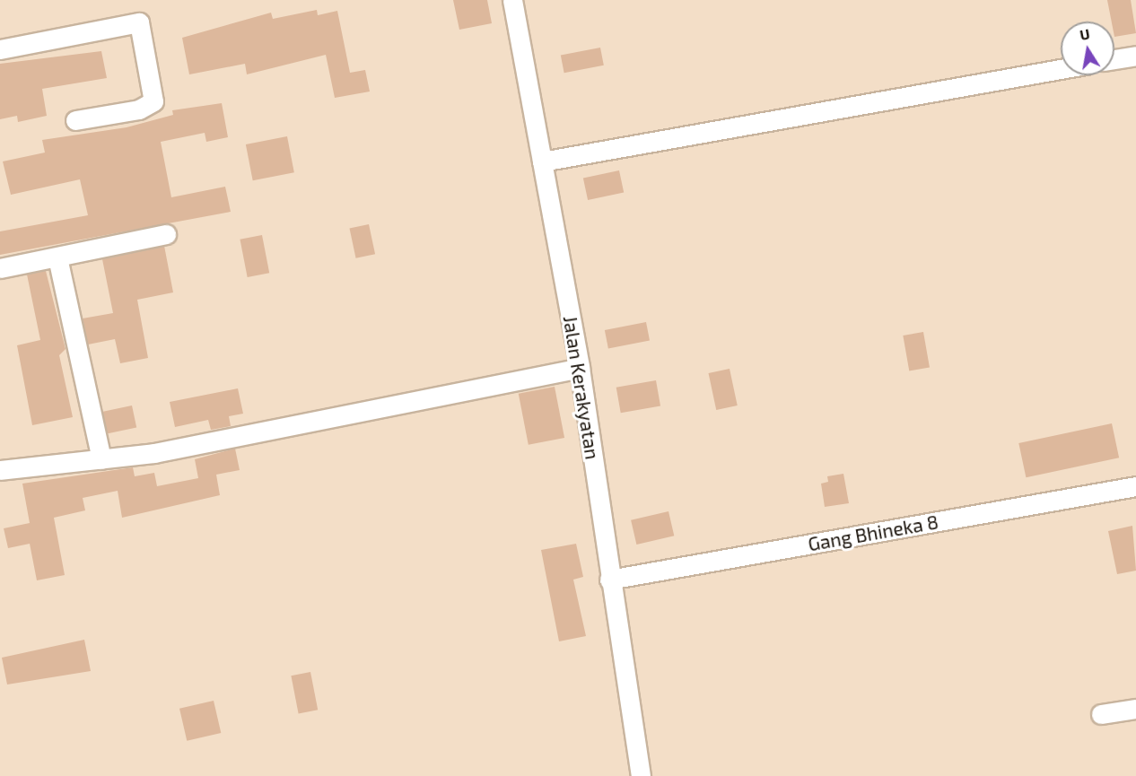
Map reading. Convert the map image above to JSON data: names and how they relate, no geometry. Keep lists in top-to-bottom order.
{
  "streets": {
    "street": ["Jalan Kerakyatan", "Gang Bhineka 8"]
  },
  "crossings": [
    ["Jalan Kerakyatan", "Gang Bhineka 8"]
  ],
  "north": "top"
}
